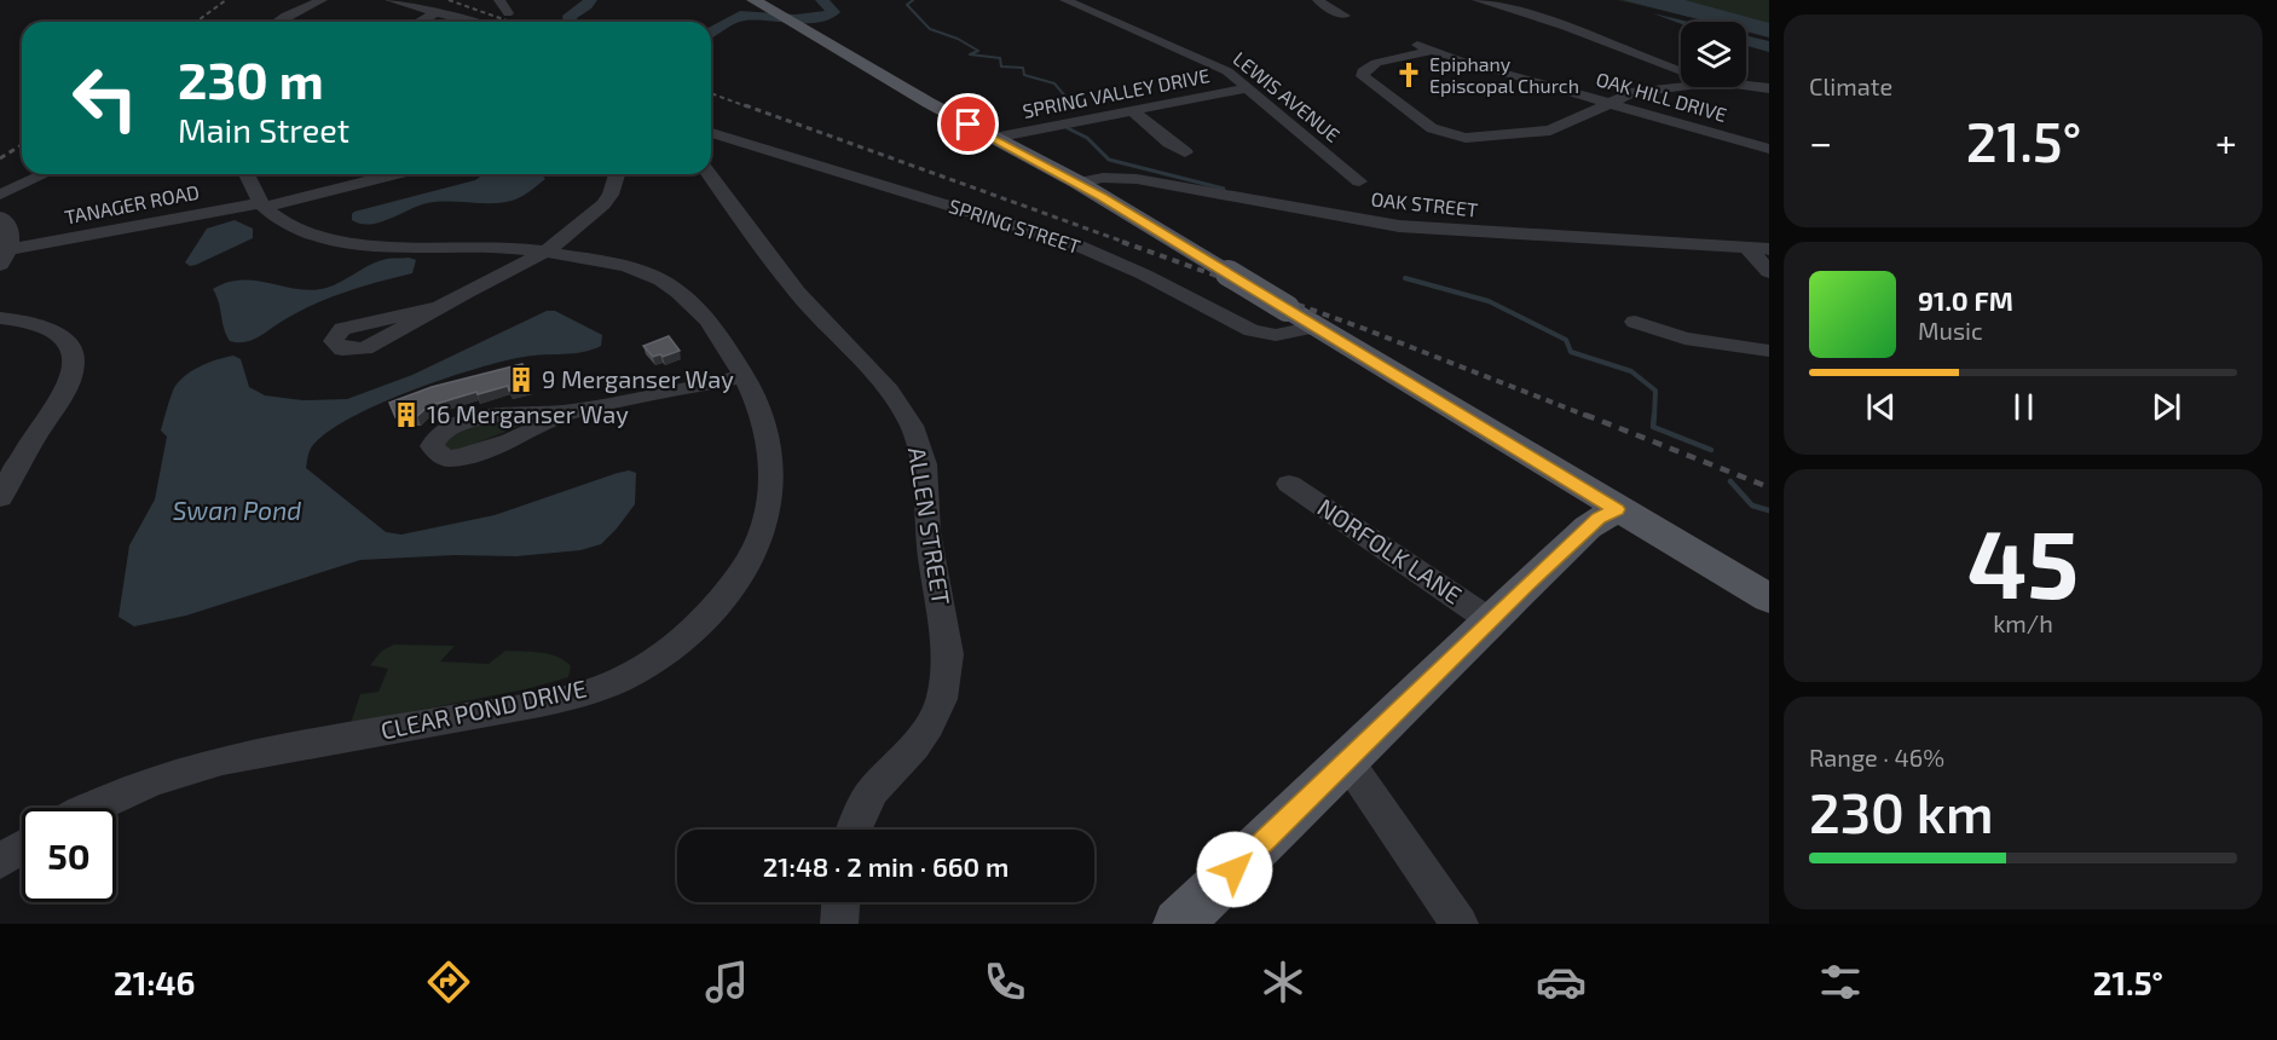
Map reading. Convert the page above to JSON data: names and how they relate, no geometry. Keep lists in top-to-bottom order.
{
  "streets": {
    "street": [
      "SPRING VALLEY DRIVE",
      "LEWIS AVENUE",
      "OAK HILL DRIVE",
      "TANAGER ROAD",
      "OAK STREET",
      "SPRING STREET",
      "ALLEN STREET",
      "NORFOLK LANE",
      "CLEAR POND DRIVE"
    ]
  },
  "crossings": [
    ["SPRING VALLEY DRIVE", "LEWIS AVENUE"],
    ["TANAGER ROAD", "CLEAR POND DRIVE"]
  ],
  "water": ["Swan Pond"],
  "places": {
    "church": ["Epiphany Episcopal Church"],
    "building": ["9 Merganser Way", "16 Merganser Way"]
  },
  "page": {
    "tile": [
      "Climate",
      ["45", "km/h"],
      ["Range · 46%", "230 km"]
    ],
    "turn": ["230 m", "Main Street"],
    "heat": ["−", "21.5°", "+"],
    "song": ["91.0 FM", "Music"],
    "limit": "50",
    "trip": "21:48 · 2 min · 660 m",
    "tabs": ["21:46", "21.5°"]
  }
}
